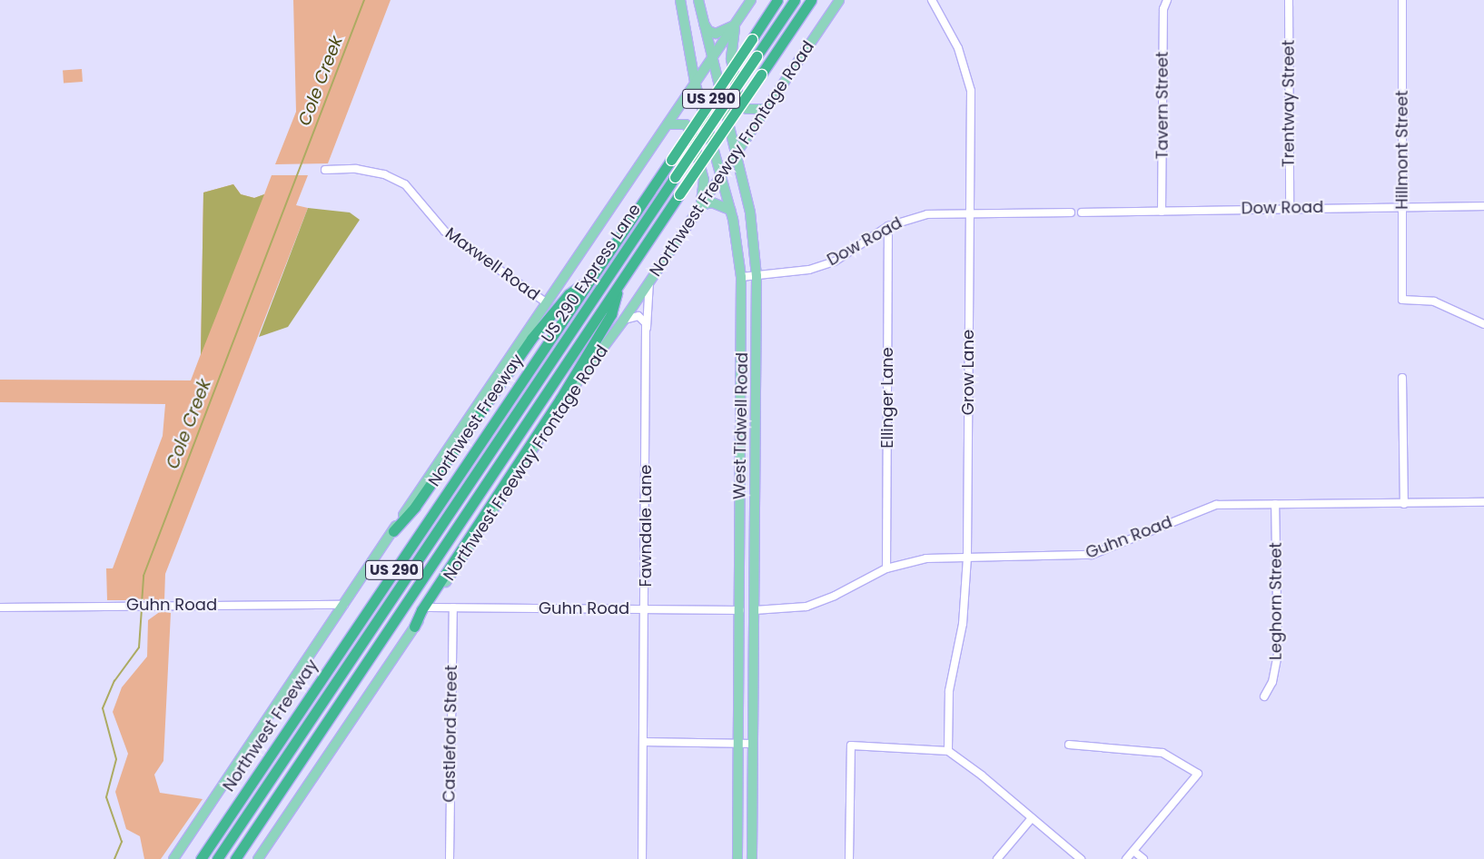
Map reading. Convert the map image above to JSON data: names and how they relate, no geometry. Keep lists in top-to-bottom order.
{
  "streets": {
    "highway": ["US 290", "US 290 Express Lane", "Northwest Freeway"],
    "main road": ["Northwest Freeway Frontage Road", "West Tidwell Road"],
    "street": [
      "Trentway Street",
      "Tavern Street",
      "Hillmont Street",
      "Dow Road",
      "Maxwell Road",
      "Grow Lane",
      "Ellinger Lane",
      "Fawndale Lane",
      "Guhn Road",
      "Leghorn Street",
      "Castleford Street"
    ]
  },
  "crossings": [
    ["Trentway Street", "Dow Road"],
    ["Tavern Street", "Dow Road"],
    ["Hillmont Street", "Dow Road"],
    ["Northwest Freeway Frontage Road", "West Tidwell Road"],
    ["Northwest Freeway Frontage Road", "Fawndale Lane"],
    ["Northwest Freeway Frontage Road", "Guhn Road"],
    ["Dow Road", "Grow Lane"],
    ["Dow Road", "Ellinger Lane"],
    ["Dow Road", "West Tidwell Road"],
    ["Grow Lane", "Guhn Road"],
    ["Ellinger Lane", "Guhn Road"],
    ["West Tidwell Road", "Guhn Road"],
    ["Fawndale Lane", "Guhn Road"],
    ["Guhn Road", "Leghorn Street"],
    ["Guhn Road", "Castleford Street"]
  ],
  "water": ["Cole Creek"]
}
